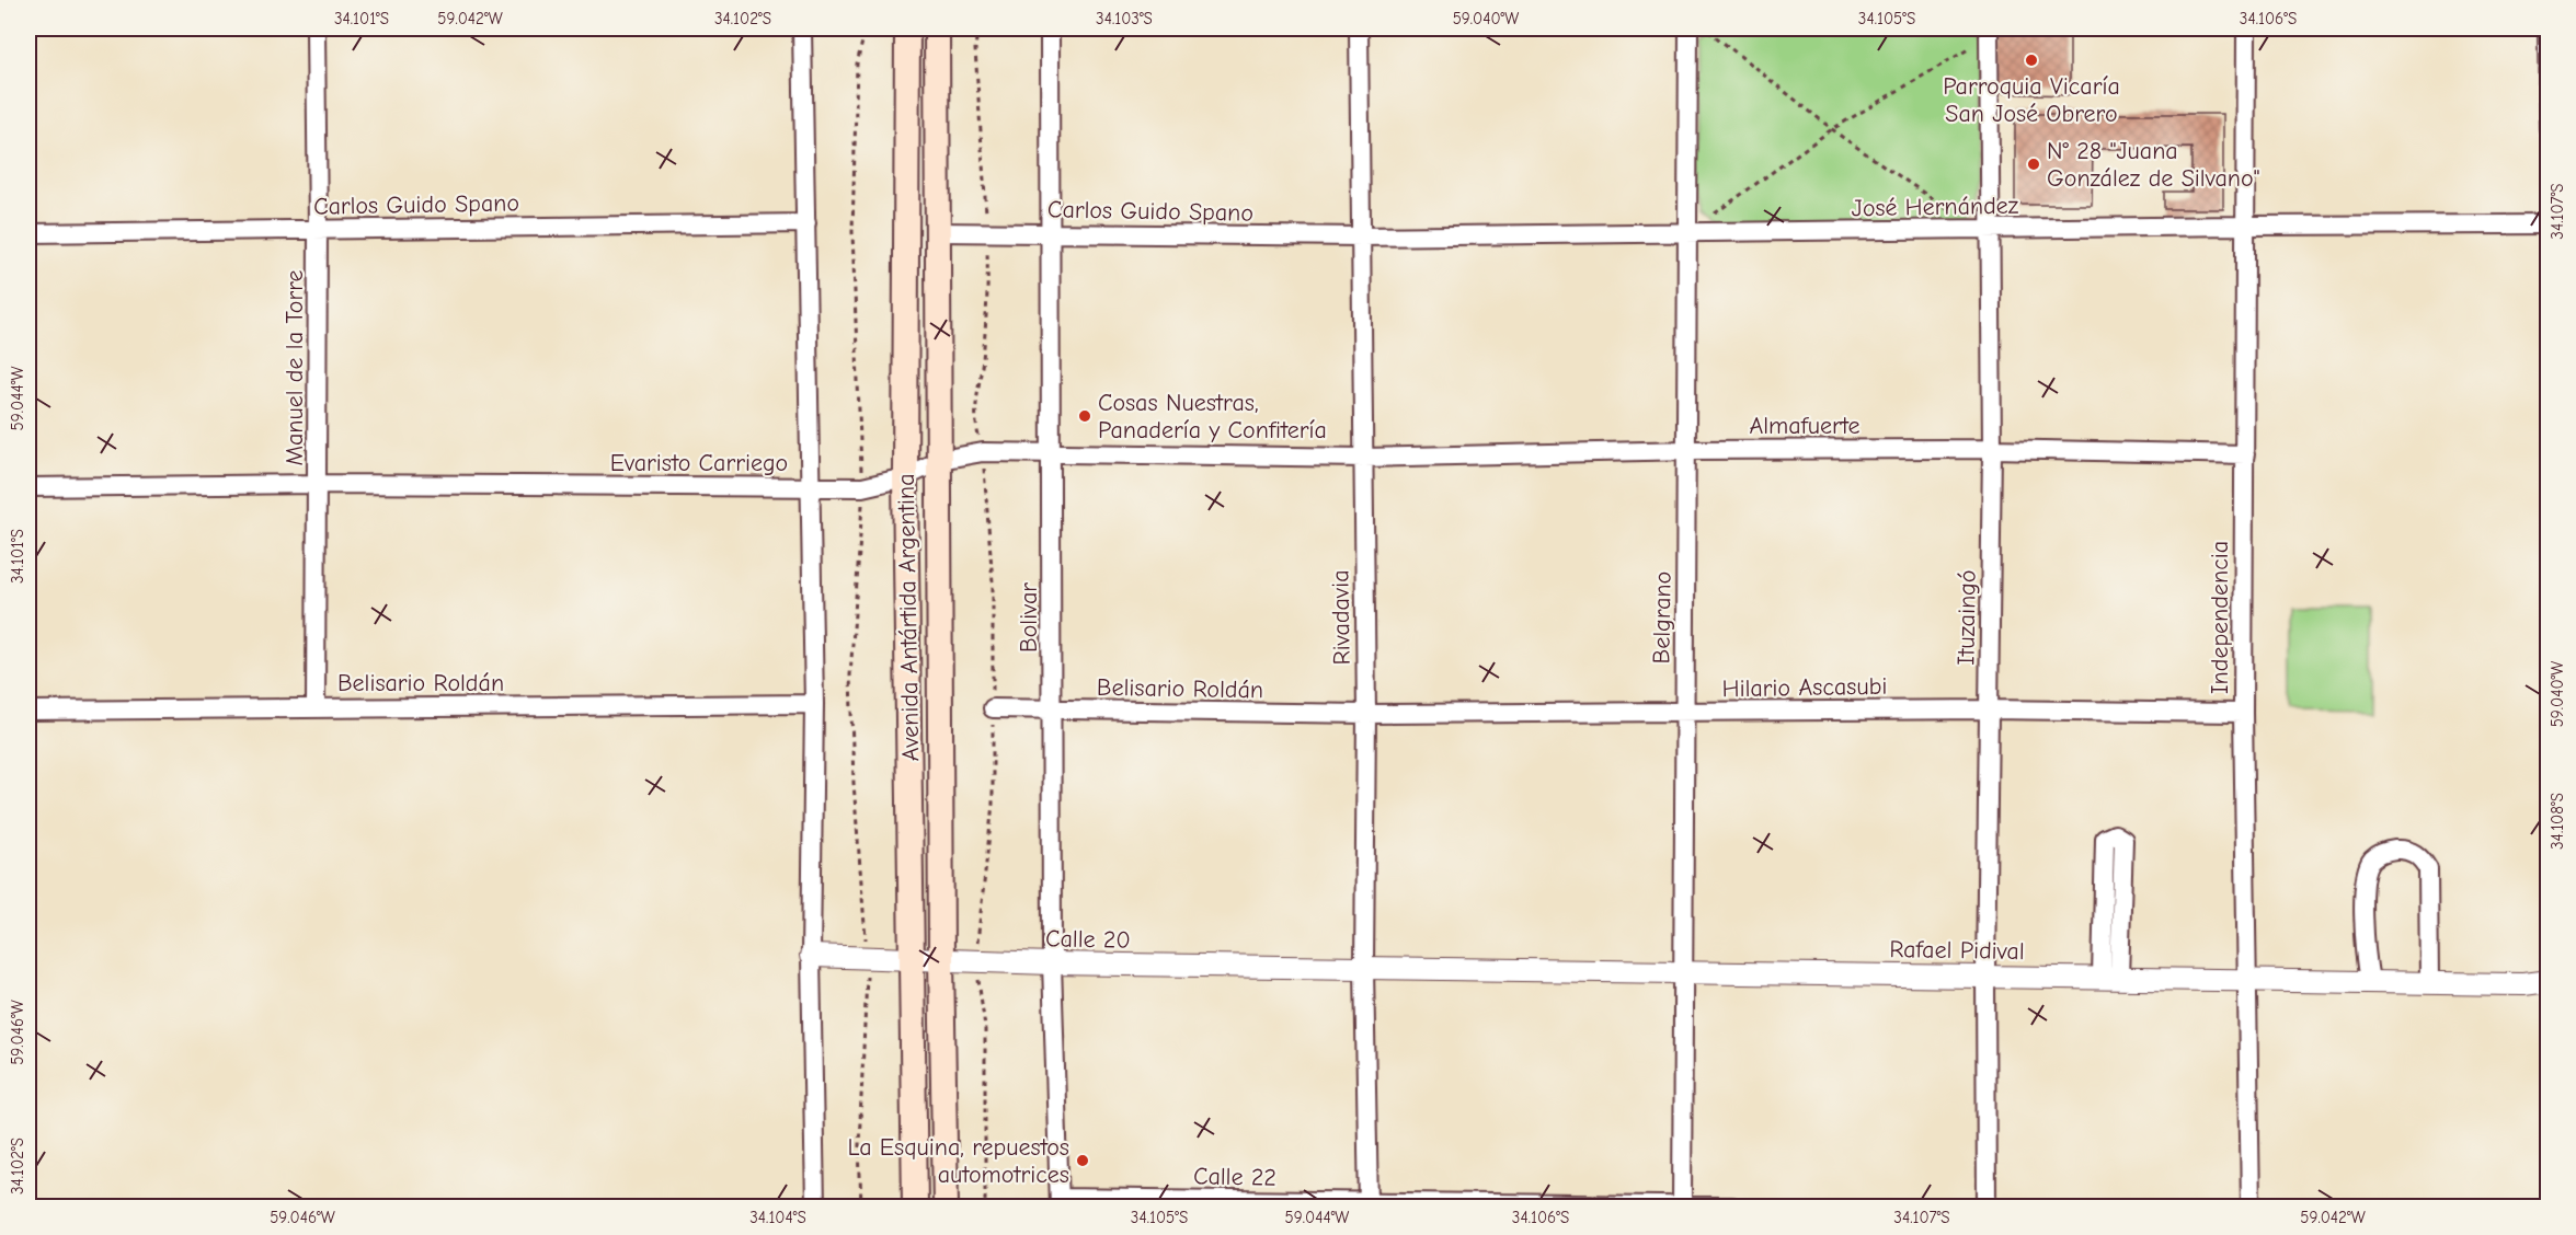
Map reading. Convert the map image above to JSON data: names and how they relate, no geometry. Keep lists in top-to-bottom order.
{
  "streets": {
    "main road": ["Avenida Antártida Argentina"],
    "street": [
      "Carlos Guido Spano",
      "José Hernández",
      "Manuel de la Torre",
      "Almafuerte",
      "Evaristo Carriego",
      "Bolivar",
      "Rivadavia",
      "Belgrano",
      "Ituzaingó",
      "Independencia",
      "Belisario Roldán",
      "Hilario Ascasubi",
      "Calle 20",
      "Rafael Pidival",
      "Calle 22"
    ]
  },
  "crossings": [
    ["Carlos Guido Spano", "José Hernández"],
    ["Carlos Guido Spano", "Manuel de la Torre"],
    ["Carlos Guido Spano", "Avenida Antártida Argentina"],
    ["Carlos Guido Spano", "Bolivar"],
    ["Carlos Guido Spano", "Rivadavia"],
    ["José Hernández", "Rivadavia"],
    ["José Hernández", "Belgrano"],
    ["José Hernández", "Ituzaingó"],
    ["José Hernández", "Independencia"],
    ["Manuel de la Torre", "Evaristo Carriego"],
    ["Manuel de la Torre", "Belisario Roldán"],
    ["Almafuerte", "Evaristo Carriego"],
    ["Almafuerte", "Rivadavia"],
    ["Almafuerte", "Belgrano"],
    ["Almafuerte", "Ituzaingó"],
    ["Almafuerte", "Independencia"],
    ["Evaristo Carriego", "Avenida Antártida Argentina"],
    ["Evaristo Carriego", "Bolivar"],
    ["Evaristo Carriego", "Rivadavia"],
    ["Avenida Antártida Argentina", "Calle 20"],
    ["Bolivar", "Belisario Roldán"],
    ["Bolivar", "Calle 20"],
    ["Bolivar", "Calle 22"],
    ["Rivadavia", "Belisario Roldán"],
    ["Rivadavia", "Hilario Ascasubi"],
    ["Rivadavia", "Calle 20"],
    ["Rivadavia", "Rafael Pidival"],
    ["Rivadavia", "Calle 22"],
    ["Belgrano", "Hilario Ascasubi"],
    ["Belgrano", "Rafael Pidival"],
    ["Belgrano", "Calle 22"],
    ["Ituzaingó", "Hilario Ascasubi"],
    ["Ituzaingó", "Rafael Pidival"],
    ["Independencia", "Hilario Ascasubi"],
    ["Independencia", "Rafael Pidival"],
    ["Belisario Roldán", "Hilario Ascasubi"],
    ["Calle 20", "Rafael Pidival"]
  ],
  "places": [
    "Parroquia Vicaría San José Obrero",
    "N° 28 \"Juana González de Silvano\"",
    "Cosas Nuestras, Panadería y Confitería",
    "La Esquina, repuestos automotrices"
  ],
  "coordinates": [
    "34.101°S",
    "59.042°W",
    "34.102°S",
    "34.103°S",
    "59.040°W",
    "34.105°S",
    "34.106°S",
    "34.107°S",
    "59.044°W",
    "34.108°S",
    "59.046°W",
    "34.104°S"
  ]
}
